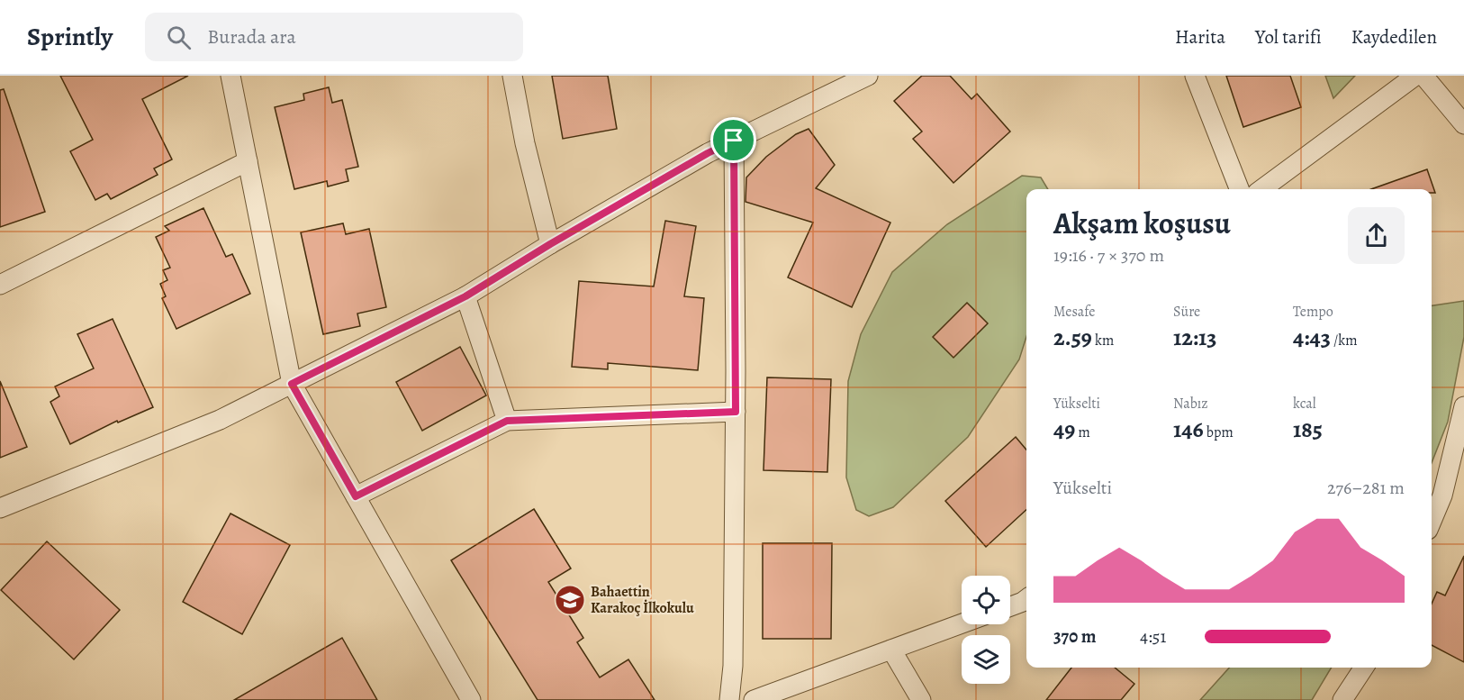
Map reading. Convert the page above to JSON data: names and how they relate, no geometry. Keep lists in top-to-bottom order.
{
  "places": {
    "school or university": ["Bahaettin Karakoç İlkokulu"]
  },
  "page": {
    "header": "Sprintly",
    "search": "Burada ara",
    "nav": ["Harita", "Yol tarifi", "Kaydedilen"],
    "heading": ["Akşam koşusu", "19:16 · 7 × 370 m"],
    "stats": [
      ["Mesafe", "2.59 km"],
      ["Süre", "12:13"],
      ["Tempo", "4:43 /km"],
      ["Yükselti", "49 m"],
      ["Nabız", "146 bpm"],
      ["kcal", "185"]
    ],
    "chart": ["Yükselti", "276–281 m"],
    "list": [
      {
        "name": "370 m",
        "note": "4:51"
      }
    ]
  }
}
